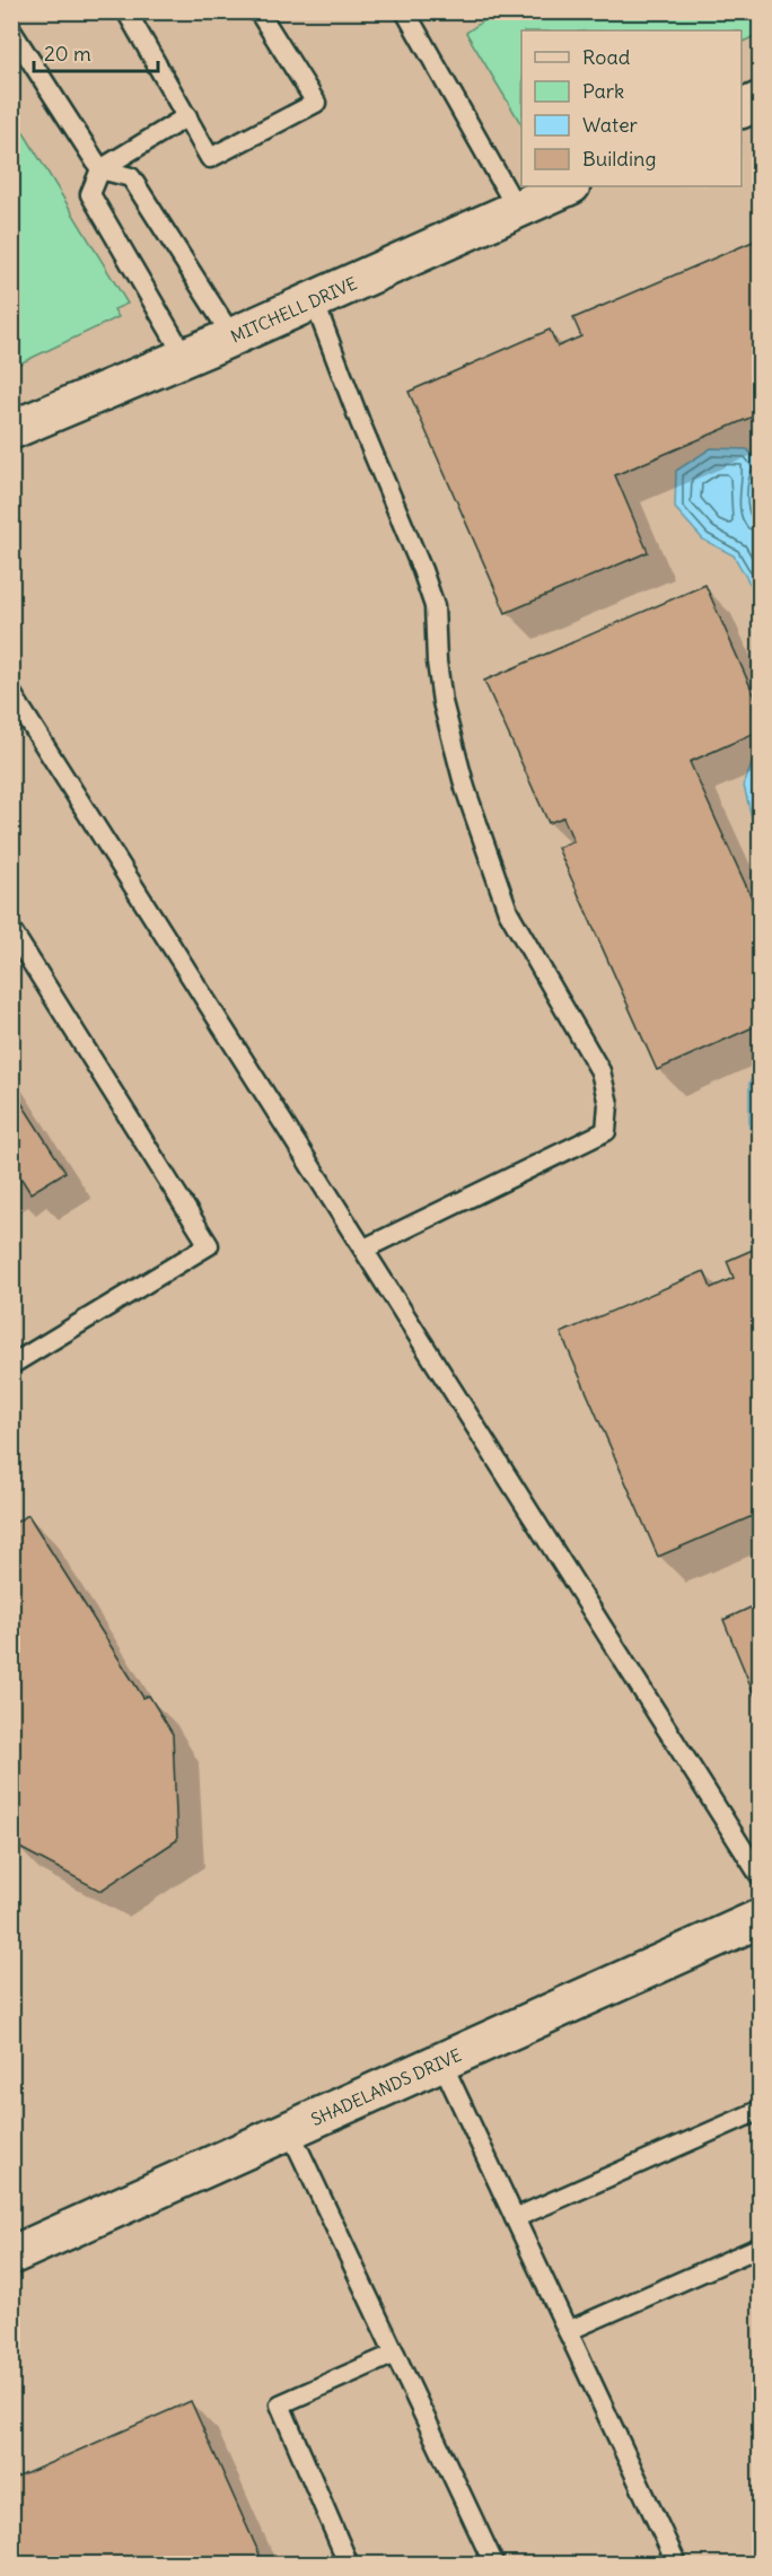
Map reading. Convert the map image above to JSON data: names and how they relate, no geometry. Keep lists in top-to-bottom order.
{
  "streets": {
    "street": ["MITCHELL DRIVE", "SHADELANDS DRIVE"]
  },
  "legend": [
    "Road",
    "Park",
    "Water",
    "Building"
  ],
  "scale_bar": "20 m"
}
